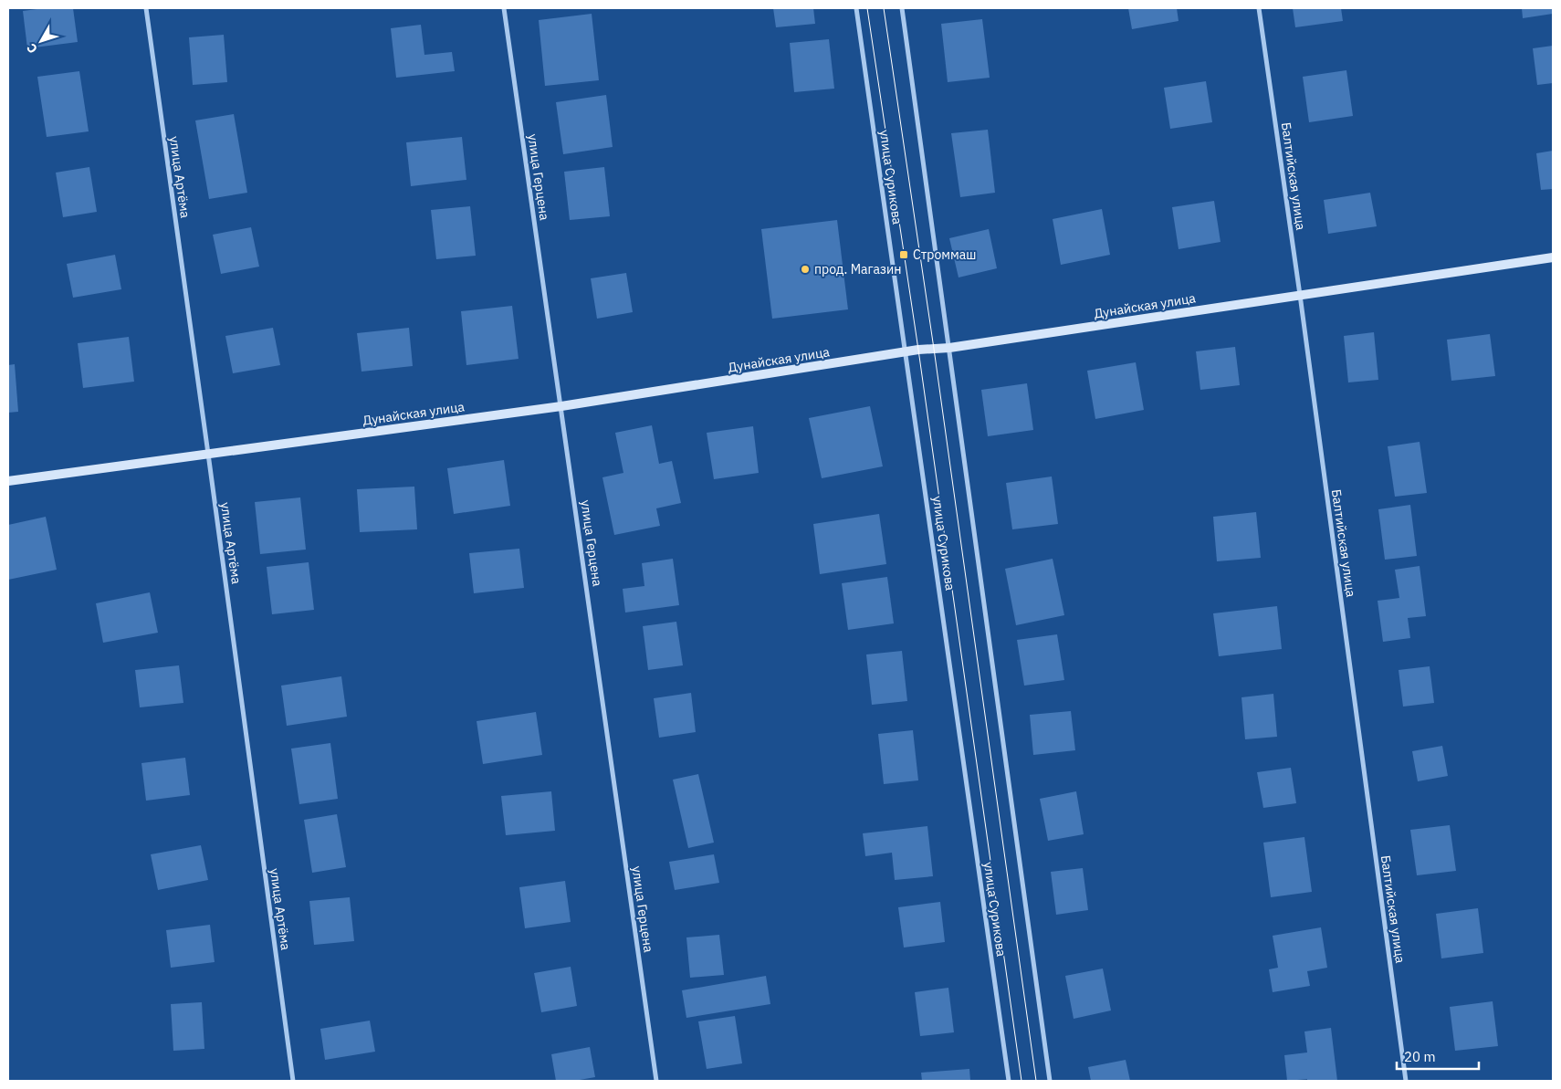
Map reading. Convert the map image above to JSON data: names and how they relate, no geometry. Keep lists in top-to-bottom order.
{
  "streets": {
    "street": [
      "Балтийская улица",
      "улица Артёма",
      "улица Герцена",
      "улица Сурикова",
      "Дунайская улица"
    ]
  },
  "crossings": [
    ["Балтийская улица", "Дунайская улица"],
    ["улица Артёма", "Дунайская улица"],
    ["улица Герцена", "Дунайская улица"],
    ["улица Сурикова", "Дунайская улица"]
  ],
  "places": {
    "transit": ["Строммаш"],
    "other": ["прод. Магазин"]
  },
  "scale_bar": "20 m",
  "north": "bottom left"
}
